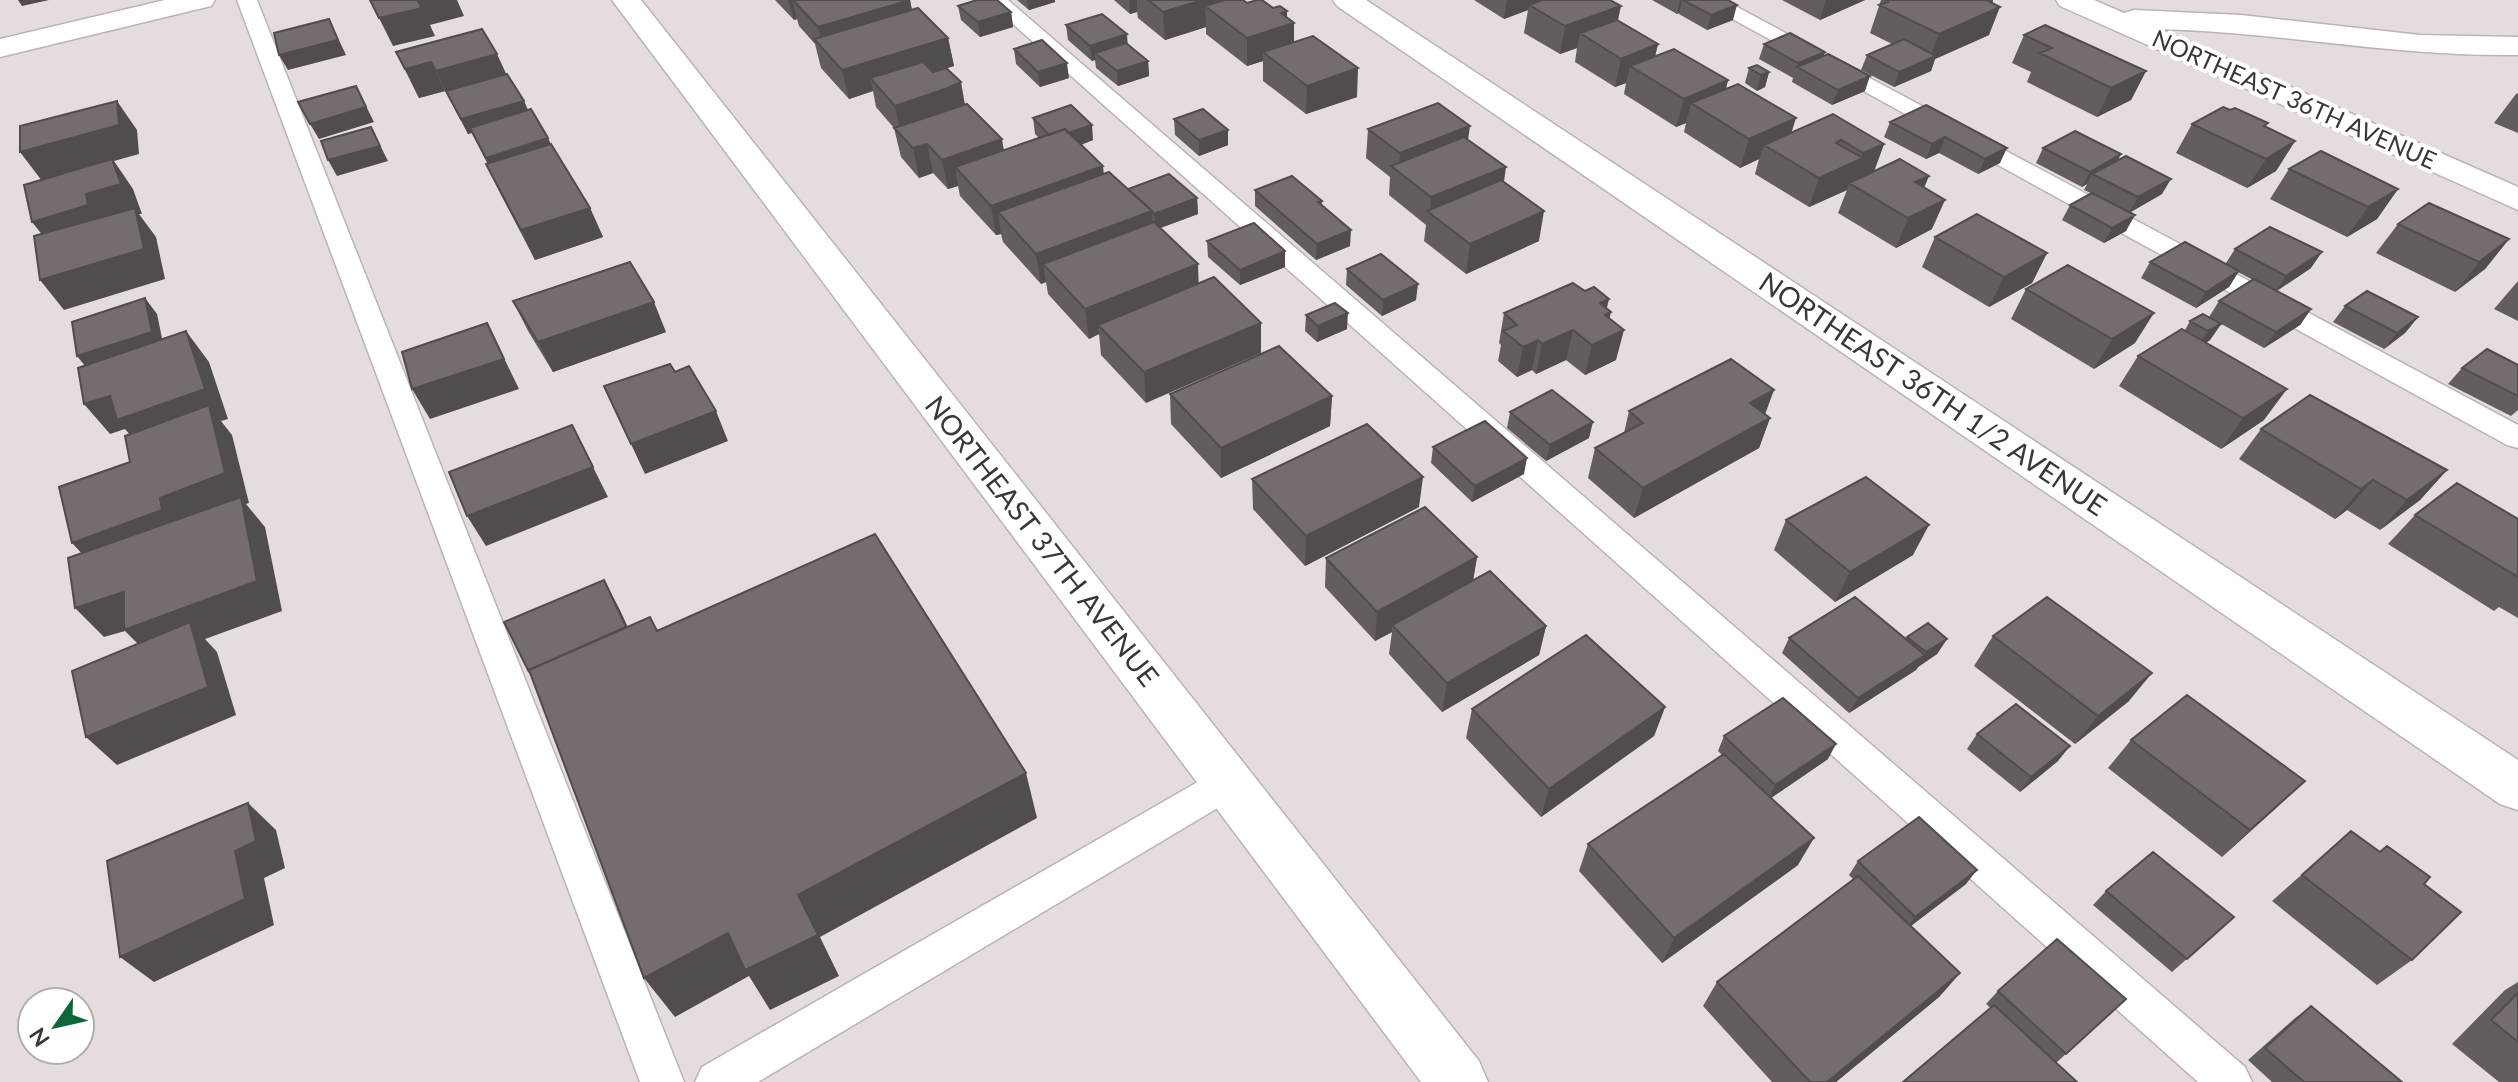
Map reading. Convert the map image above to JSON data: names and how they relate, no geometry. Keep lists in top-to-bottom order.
{
  "streets": {
    "street": ["NORTHEAST 36TH AVENUE", "NORTHEAST 36TH 1/2 AVENUE", "NORTHEAST 37TH AVENUE"]
  },
  "north": "bottom left"
}
